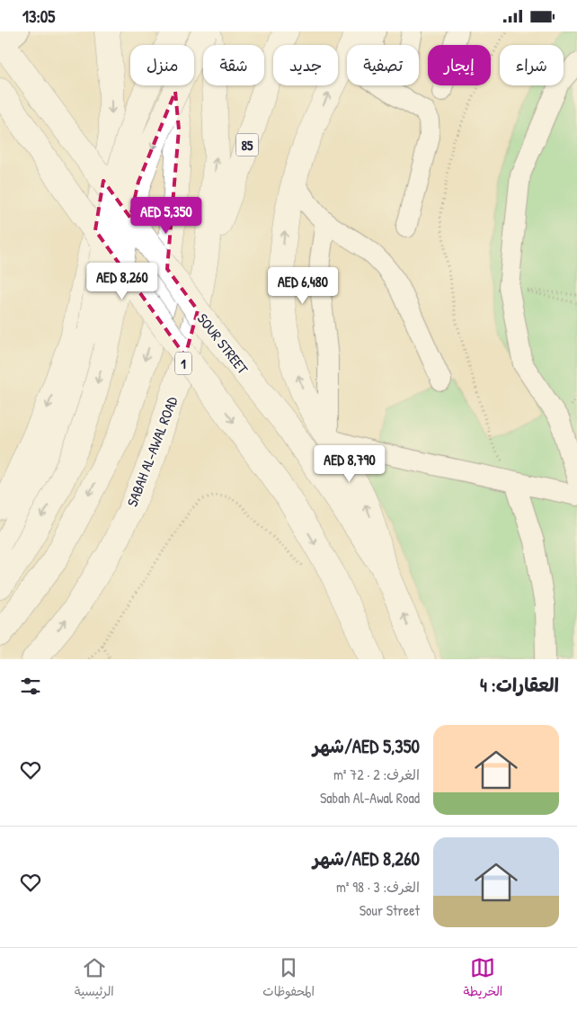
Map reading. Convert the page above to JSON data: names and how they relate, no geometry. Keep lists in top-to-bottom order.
{
  "streets": {
    "main road": [
      "85",
      "SOUR STREET",
      "1",
      "SABAH AL-AWAL ROAD"
    ]
  },
  "crossings": [
    ["85", "SABAH AL-AWAL ROAD"]
  ],
  "page": {
    "status": "13:05",
    "chip": [
      "شراء",
      "إيجار",
      "تصفية",
      "جديد",
      "شقة",
      "منزل"
    ],
    "price": [
      "AED 5,350",
      "AED 8,260",
      "AED 6,480",
      "AED 8,790"
    ],
    "heading": "العقارات: 4",
    "list": [
      {
        "name": "AED 5,350/شهر",
        "note": "الغرف: 2 · 72 m² · Sabah Al-Awal Road"
      },
      {
        "name": "AED 8,260/شهر",
        "note": "الغرف: 3 · 98 m² · Sour Street"
      }
    ],
    "tabs": ["الخريطة", "المحفوظات", "الرئيسية"]
  }
}
